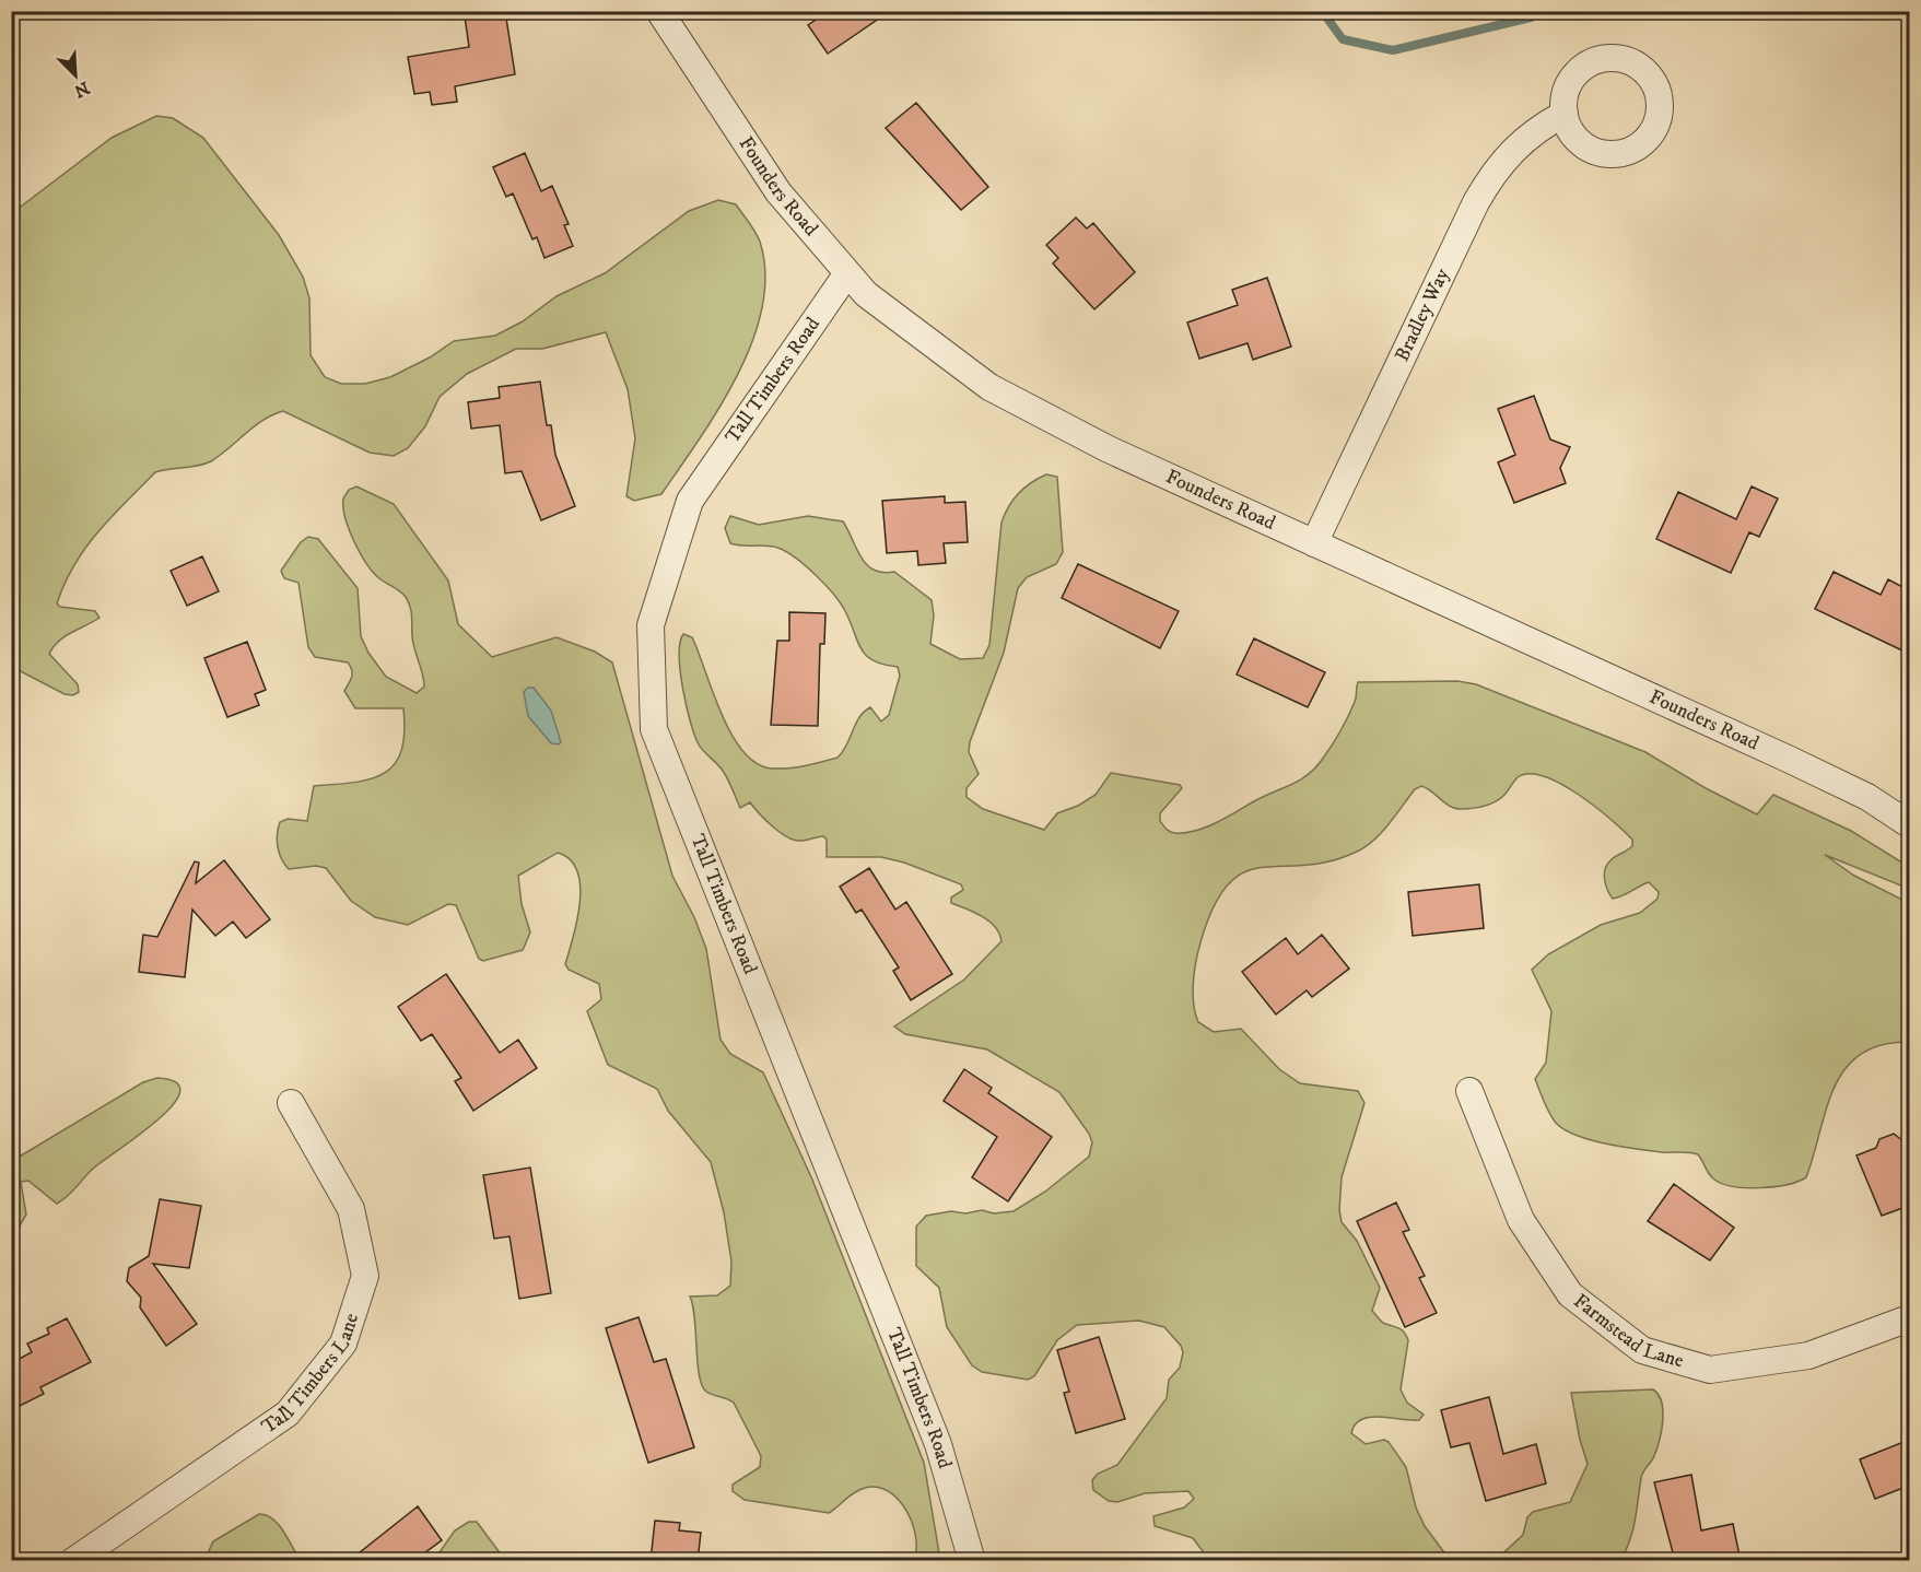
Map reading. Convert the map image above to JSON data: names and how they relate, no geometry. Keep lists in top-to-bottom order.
{
  "streets": {
    "street": [
      "Founders Road",
      "Bradley Way",
      "Tall Timbers Road",
      "Farmstead Lane",
      "Tall Timbers Lane"
    ]
  },
  "crossings": [
    ["Founders Road", "Bradley Way"],
    ["Founders Road", "Tall Timbers Road"]
  ],
  "north": "bottom right"
}
